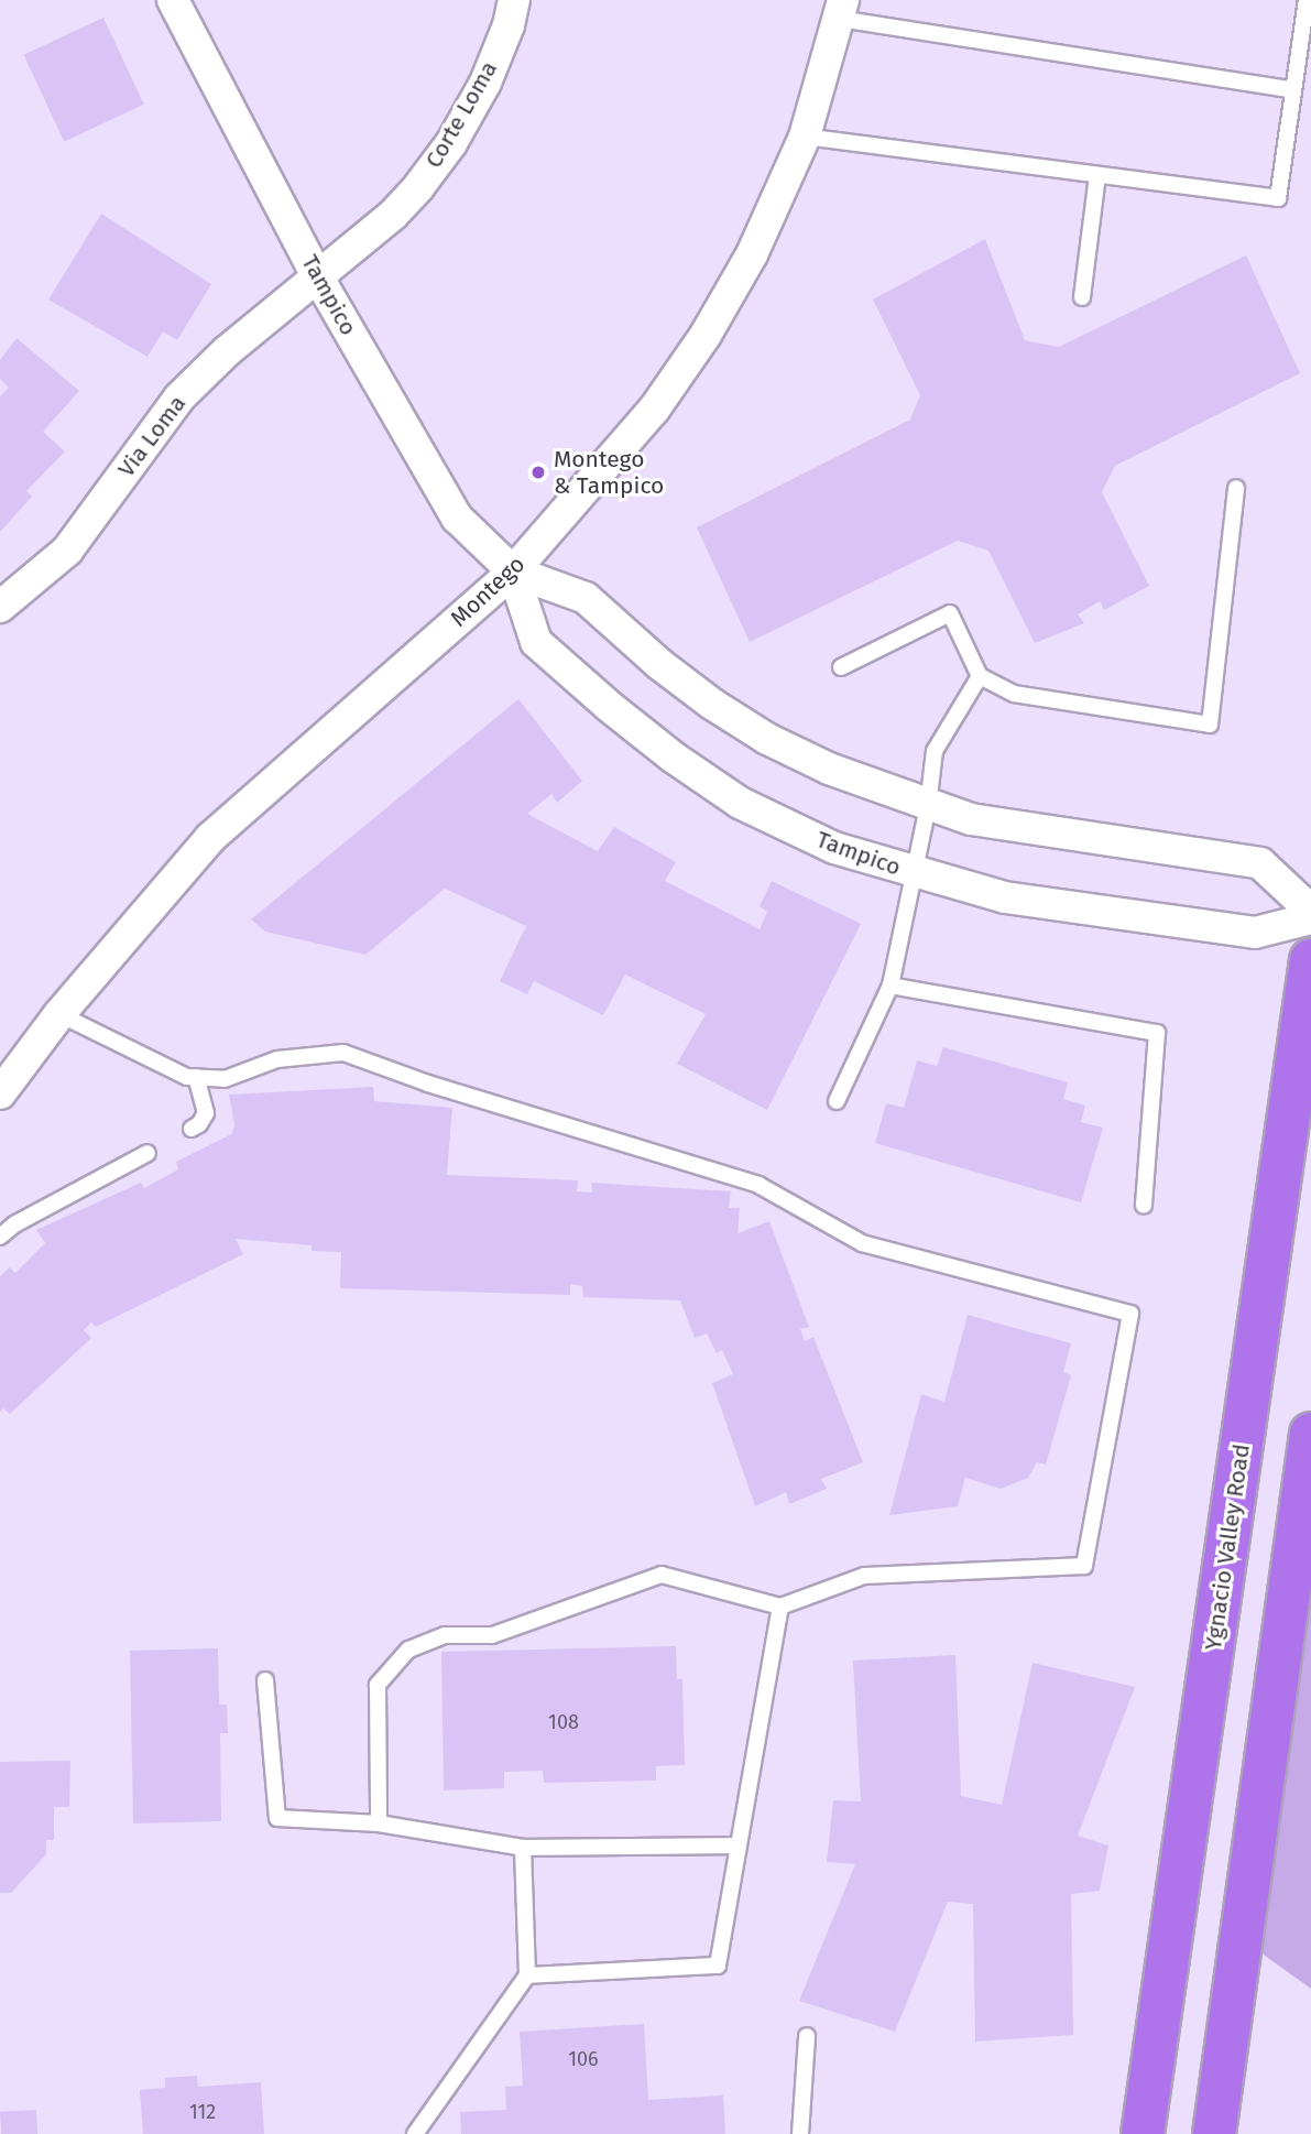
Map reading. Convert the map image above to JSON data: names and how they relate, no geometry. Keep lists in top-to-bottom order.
{
  "streets": {
    "highway": ["Ygnacio Valley Road"],
    "street": [
      "Corte Loma",
      "Tampico",
      "Via Loma",
      "Montego"
    ]
  },
  "crossings": [
    ["Corte Loma", "Tampico"],
    ["Corte Loma", "Via Loma"],
    ["Tampico", "Via Loma"],
    ["Tampico", "Montego"]
  ],
  "places": ["Montego & Tampico"],
  "house_numbers": ["108", "106", "112"]
}
